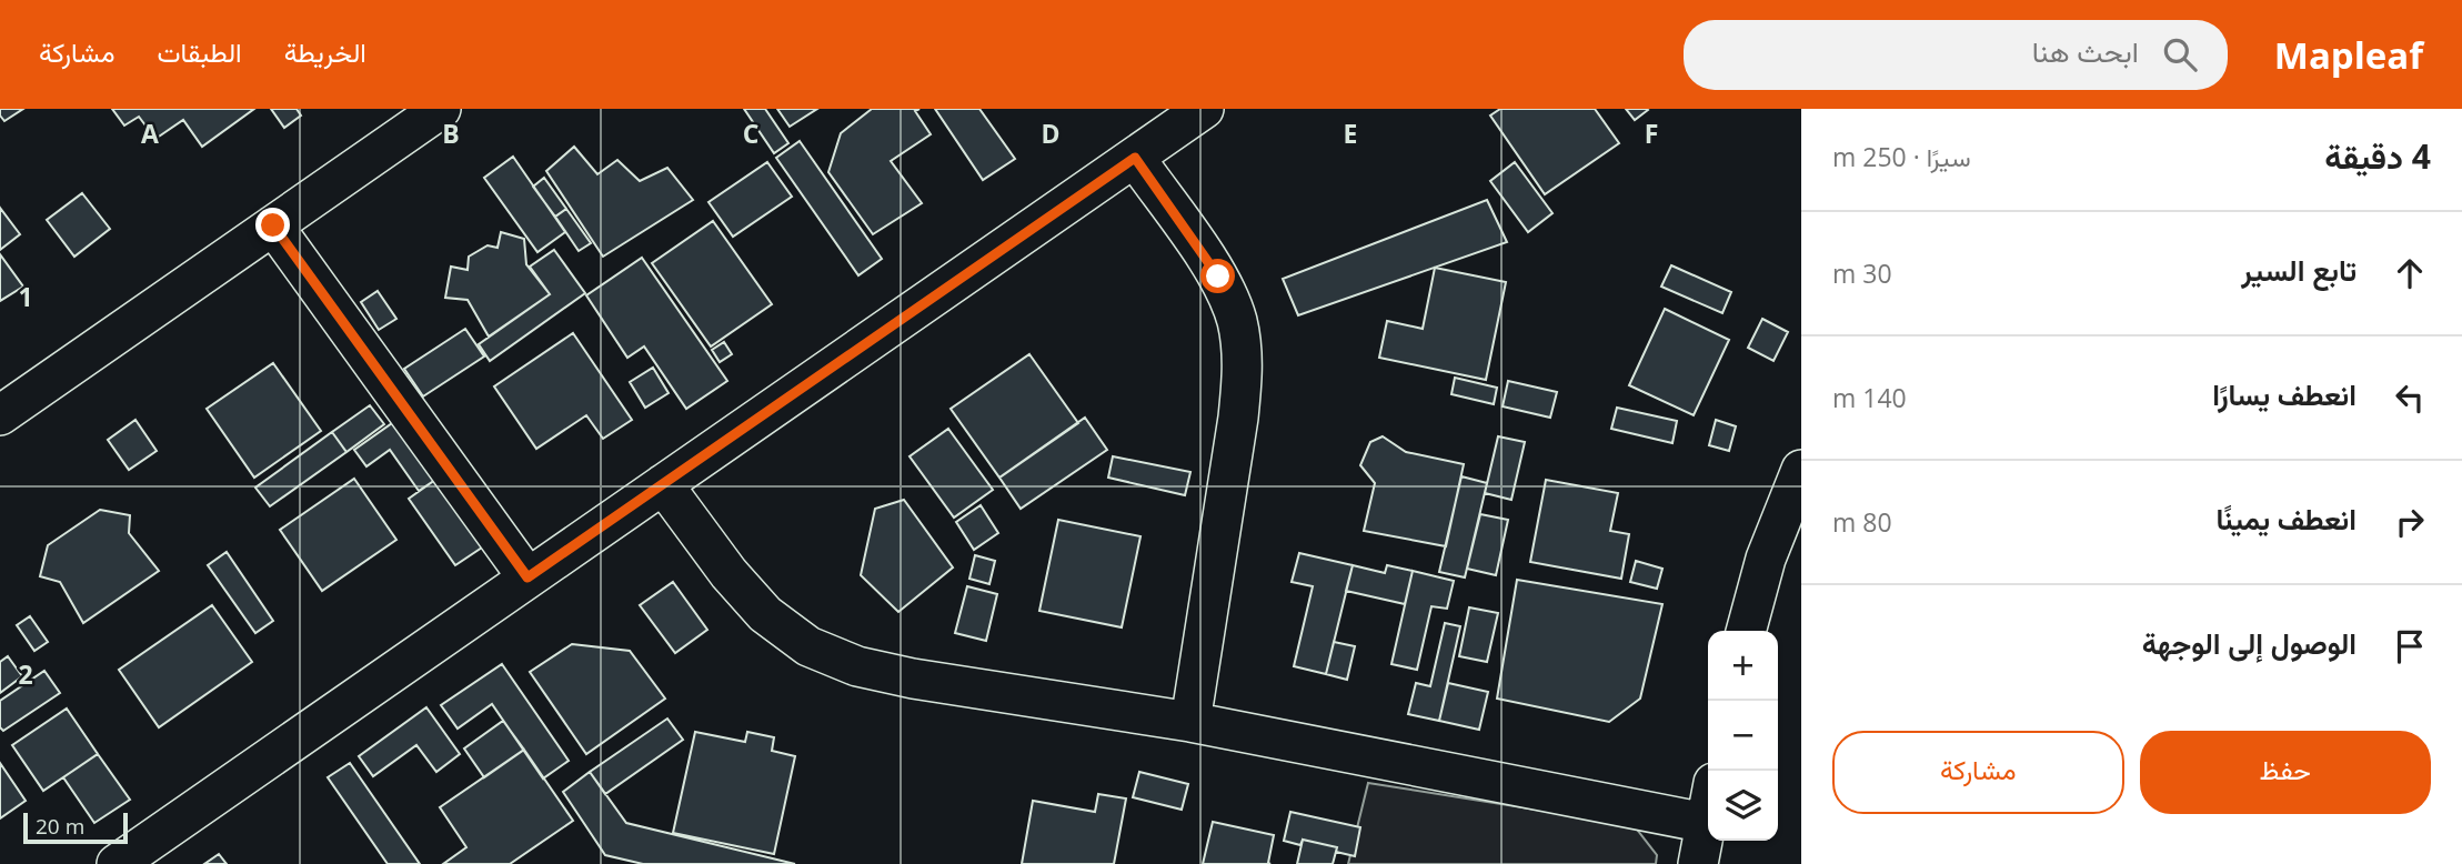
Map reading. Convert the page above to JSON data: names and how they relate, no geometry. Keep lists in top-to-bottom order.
{
  "scale_bar": "20 m",
  "page": {
    "header": "Mapleaf",
    "search": "ابحث هنا",
    "nav": ["الخريطة", "الطبقات", "مشاركة"],
    "heading": ["4 دقيقة", "سيرًا · 250 m"],
    "list": [
      ["تابع السير", "30 m"],
      ["انعطف يسارًا", "140 m"],
      ["انعطف يمينًا", "80 m"],
      "الوصول إلى الوجهة"
    ],
    "map_buttons": ["+", "−"],
    "buttons": ["حفظ", "مشاركة"],
    "scale": "20 m"
  },
  "grid": {
    "columns": [
      "A",
      "B",
      "C",
      "D",
      "E",
      "F"
    ],
    "rows": ["1", "2"]
  }
}
